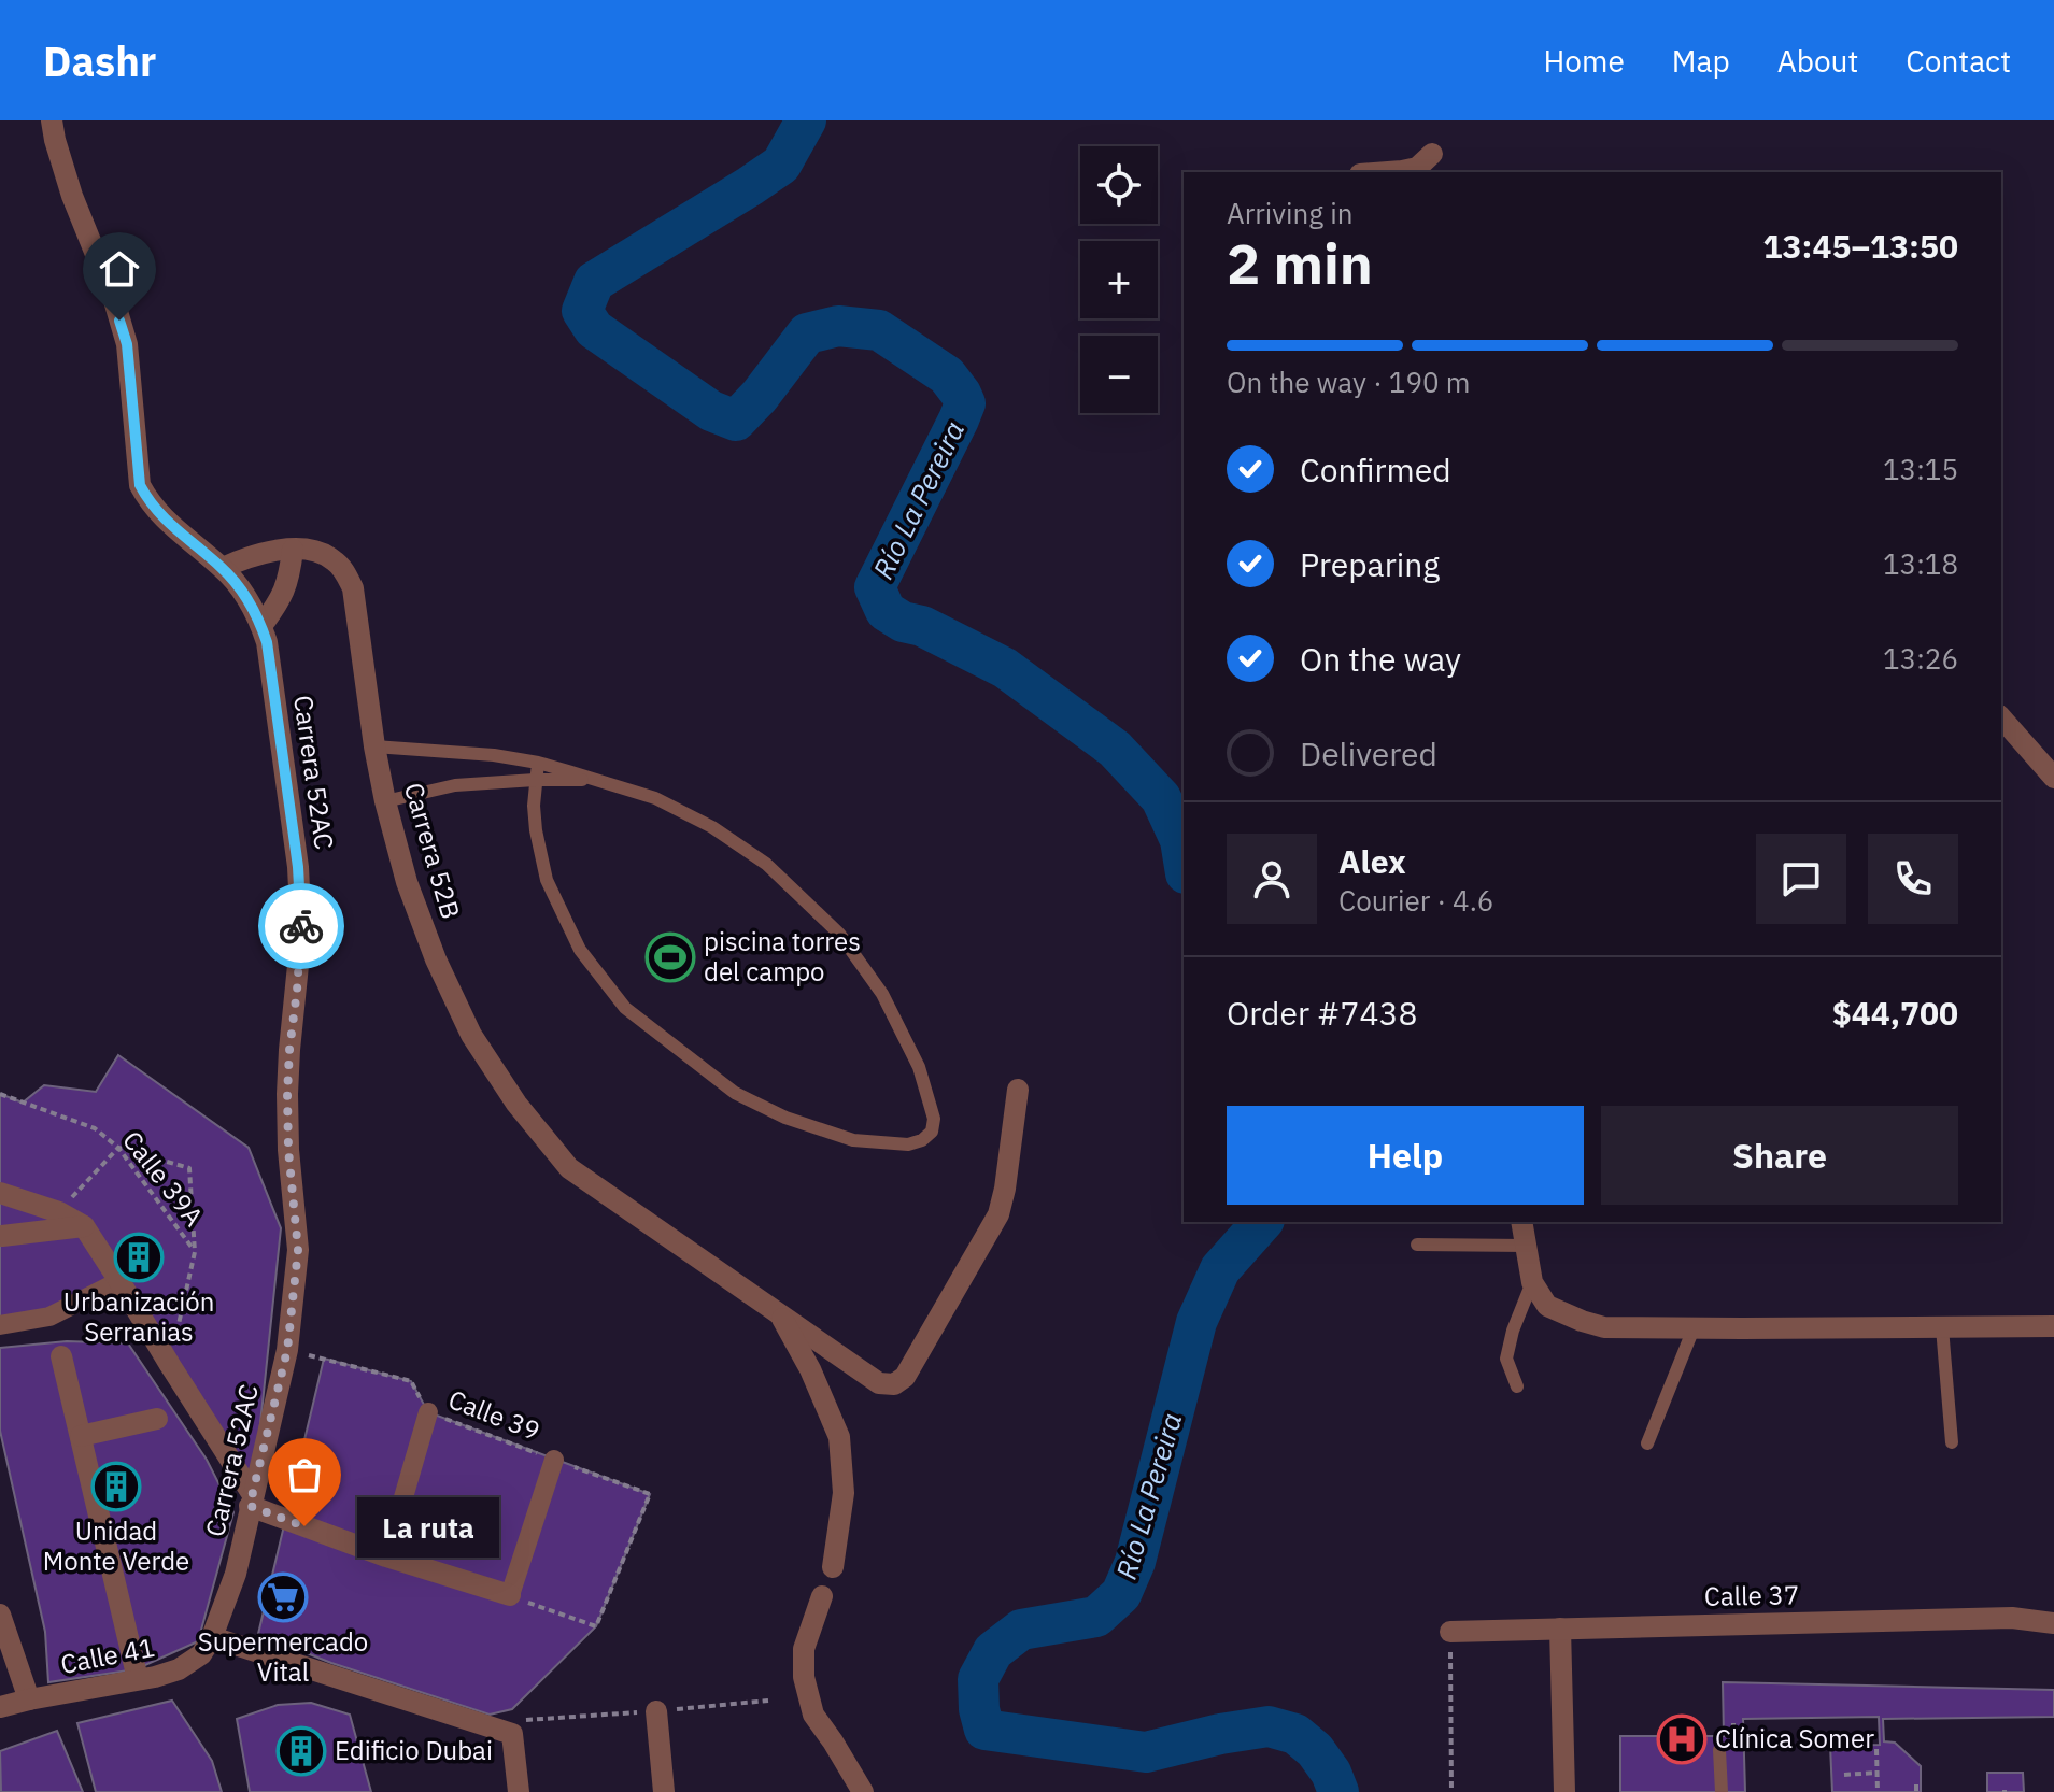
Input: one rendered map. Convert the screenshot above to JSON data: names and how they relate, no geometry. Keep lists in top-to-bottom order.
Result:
{
  "streets": {
    "street": [
      "Carrera 52AC",
      "Carrera 52B",
      "Calle 37",
      "Calle 41"
    ],
    "path": ["Calle 39A", "Calle 39"]
  },
  "crossings": [
    ["Carrera 52AC", "Carrera 52B"],
    ["Carrera 52AC", "Calle 39"],
    ["Carrera 52AC", "Calle 41"]
  ],
  "water": ["Río La Pereira"],
  "places": {
    "sports": ["piscina torres del campo"],
    "building": ["Urbanización Serranias", "Unidad Monte Verde", "Edificio Dubai"],
    "other": ["La ruta"],
    "supermarket": ["Supermercado Vital"],
    "hospital": ["Clínica Somer"]
  },
  "page": {
    "header": "Dashr",
    "nav": [
      "Home",
      "Map",
      "About",
      "Contact"
    ],
    "map_buttons": ["+", "−"],
    "heading": ["2 min", "Arriving in", "13:45–13:50"],
    "panel": [
      "Alex",
      "Courier · 4.6",
      "Order #7438",
      "$44,700"
    ],
    "bar": "On the way · 190 m",
    "list": [
      ["Confirmed", "13:15"],
      ["Preparing", "13:18"],
      ["On the way", "13:26"],
      "Delivered"
    ],
    "buttons": ["Help", "Share"],
    "bubble": "La ruta"
  }
}
